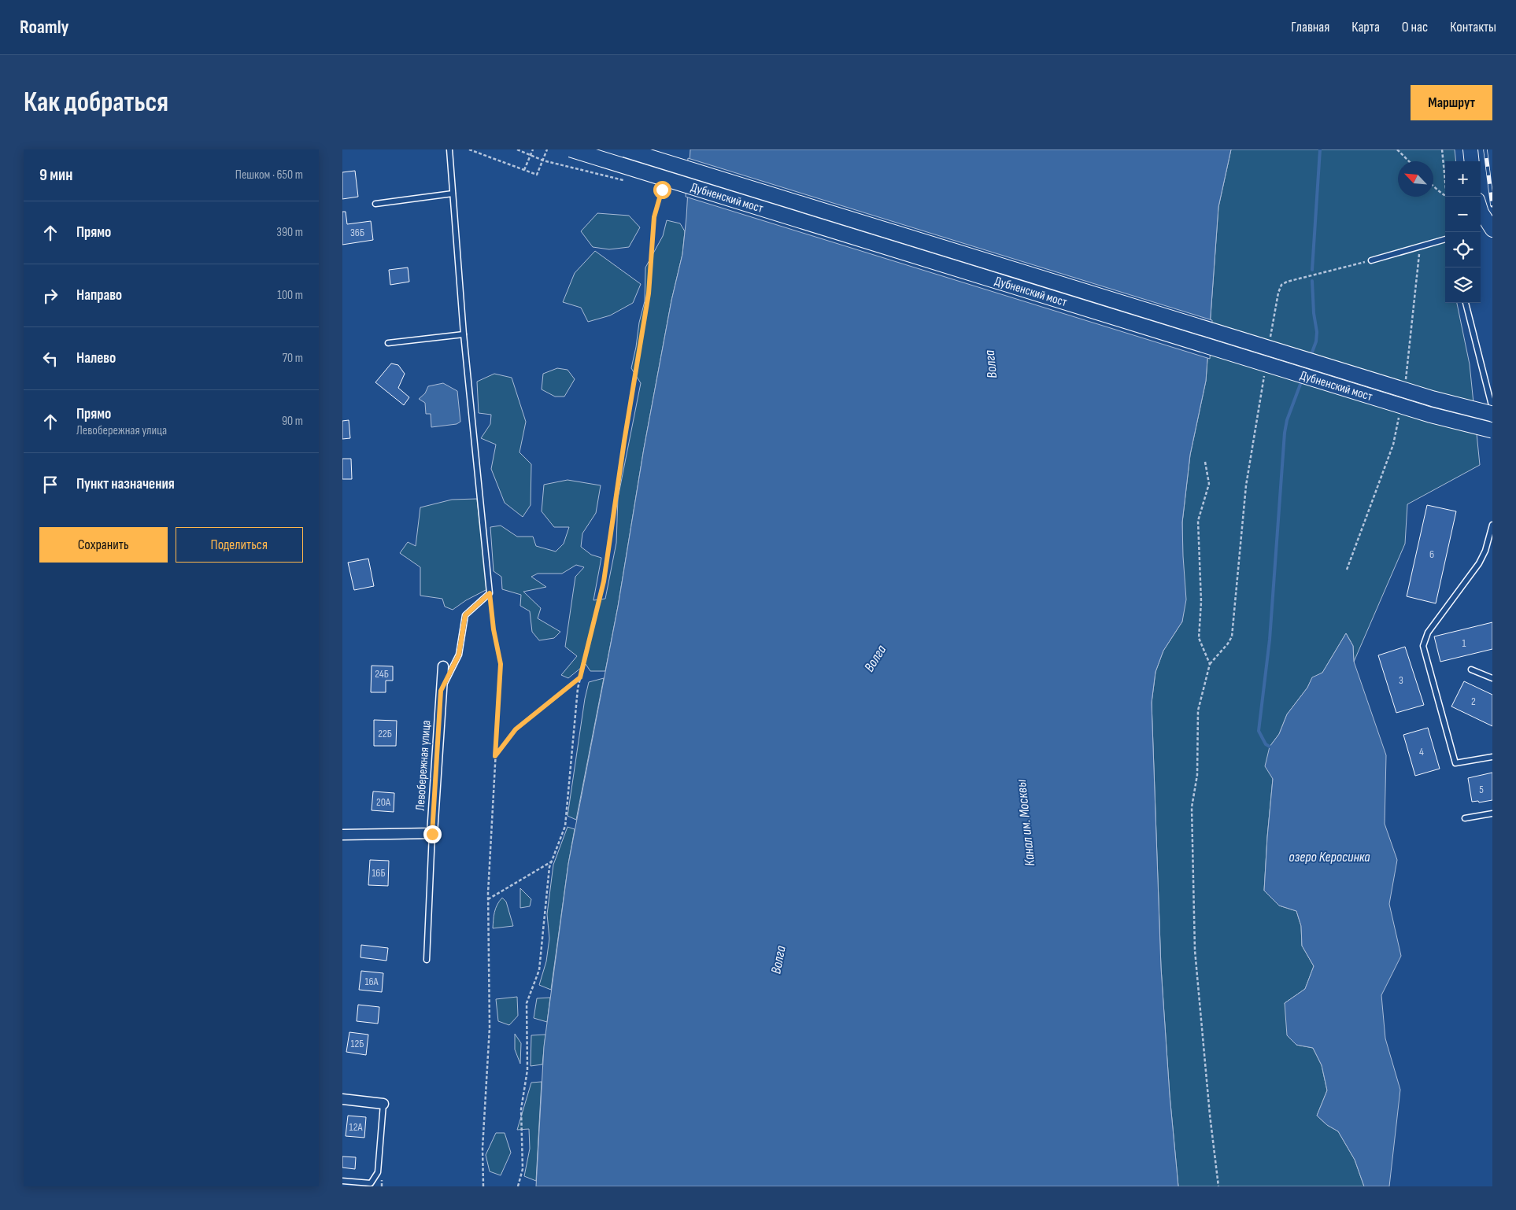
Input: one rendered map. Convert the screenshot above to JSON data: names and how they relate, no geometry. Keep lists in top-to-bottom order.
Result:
{
  "streets": {
    "main road": ["Дубненский мост"],
    "street": ["Левобережная улица"]
  },
  "water": ["Волга", "Канал им. Москвы", "озеро Керосинка"],
  "house_numbers": [
    "36Б",
    "6",
    "1",
    "24Б",
    "3",
    "2",
    "22Б",
    "4",
    "5",
    "20А",
    "16Б",
    "16А",
    "12Б",
    "12А"
  ],
  "north": "top left",
  "page": {
    "header": "Roamly",
    "nav": [
      "Главная",
      "Карта",
      "О нас",
      "Контакты"
    ],
    "buttons": [
      "Маршрут",
      ["Сохранить", "Поделиться"]
    ],
    "title": "Как добраться",
    "heading": ["9 мин", "Пешком · 650 m"],
    "map_buttons": ["+", "−"],
    "list": [
      ["Прямо", "390 m"],
      ["Направо", "100 m"],
      ["Налево", "70 m"],
      ["Прямо", "Левобережная улица", "90 m"],
      "Пункт назначения"
    ]
  }
}
